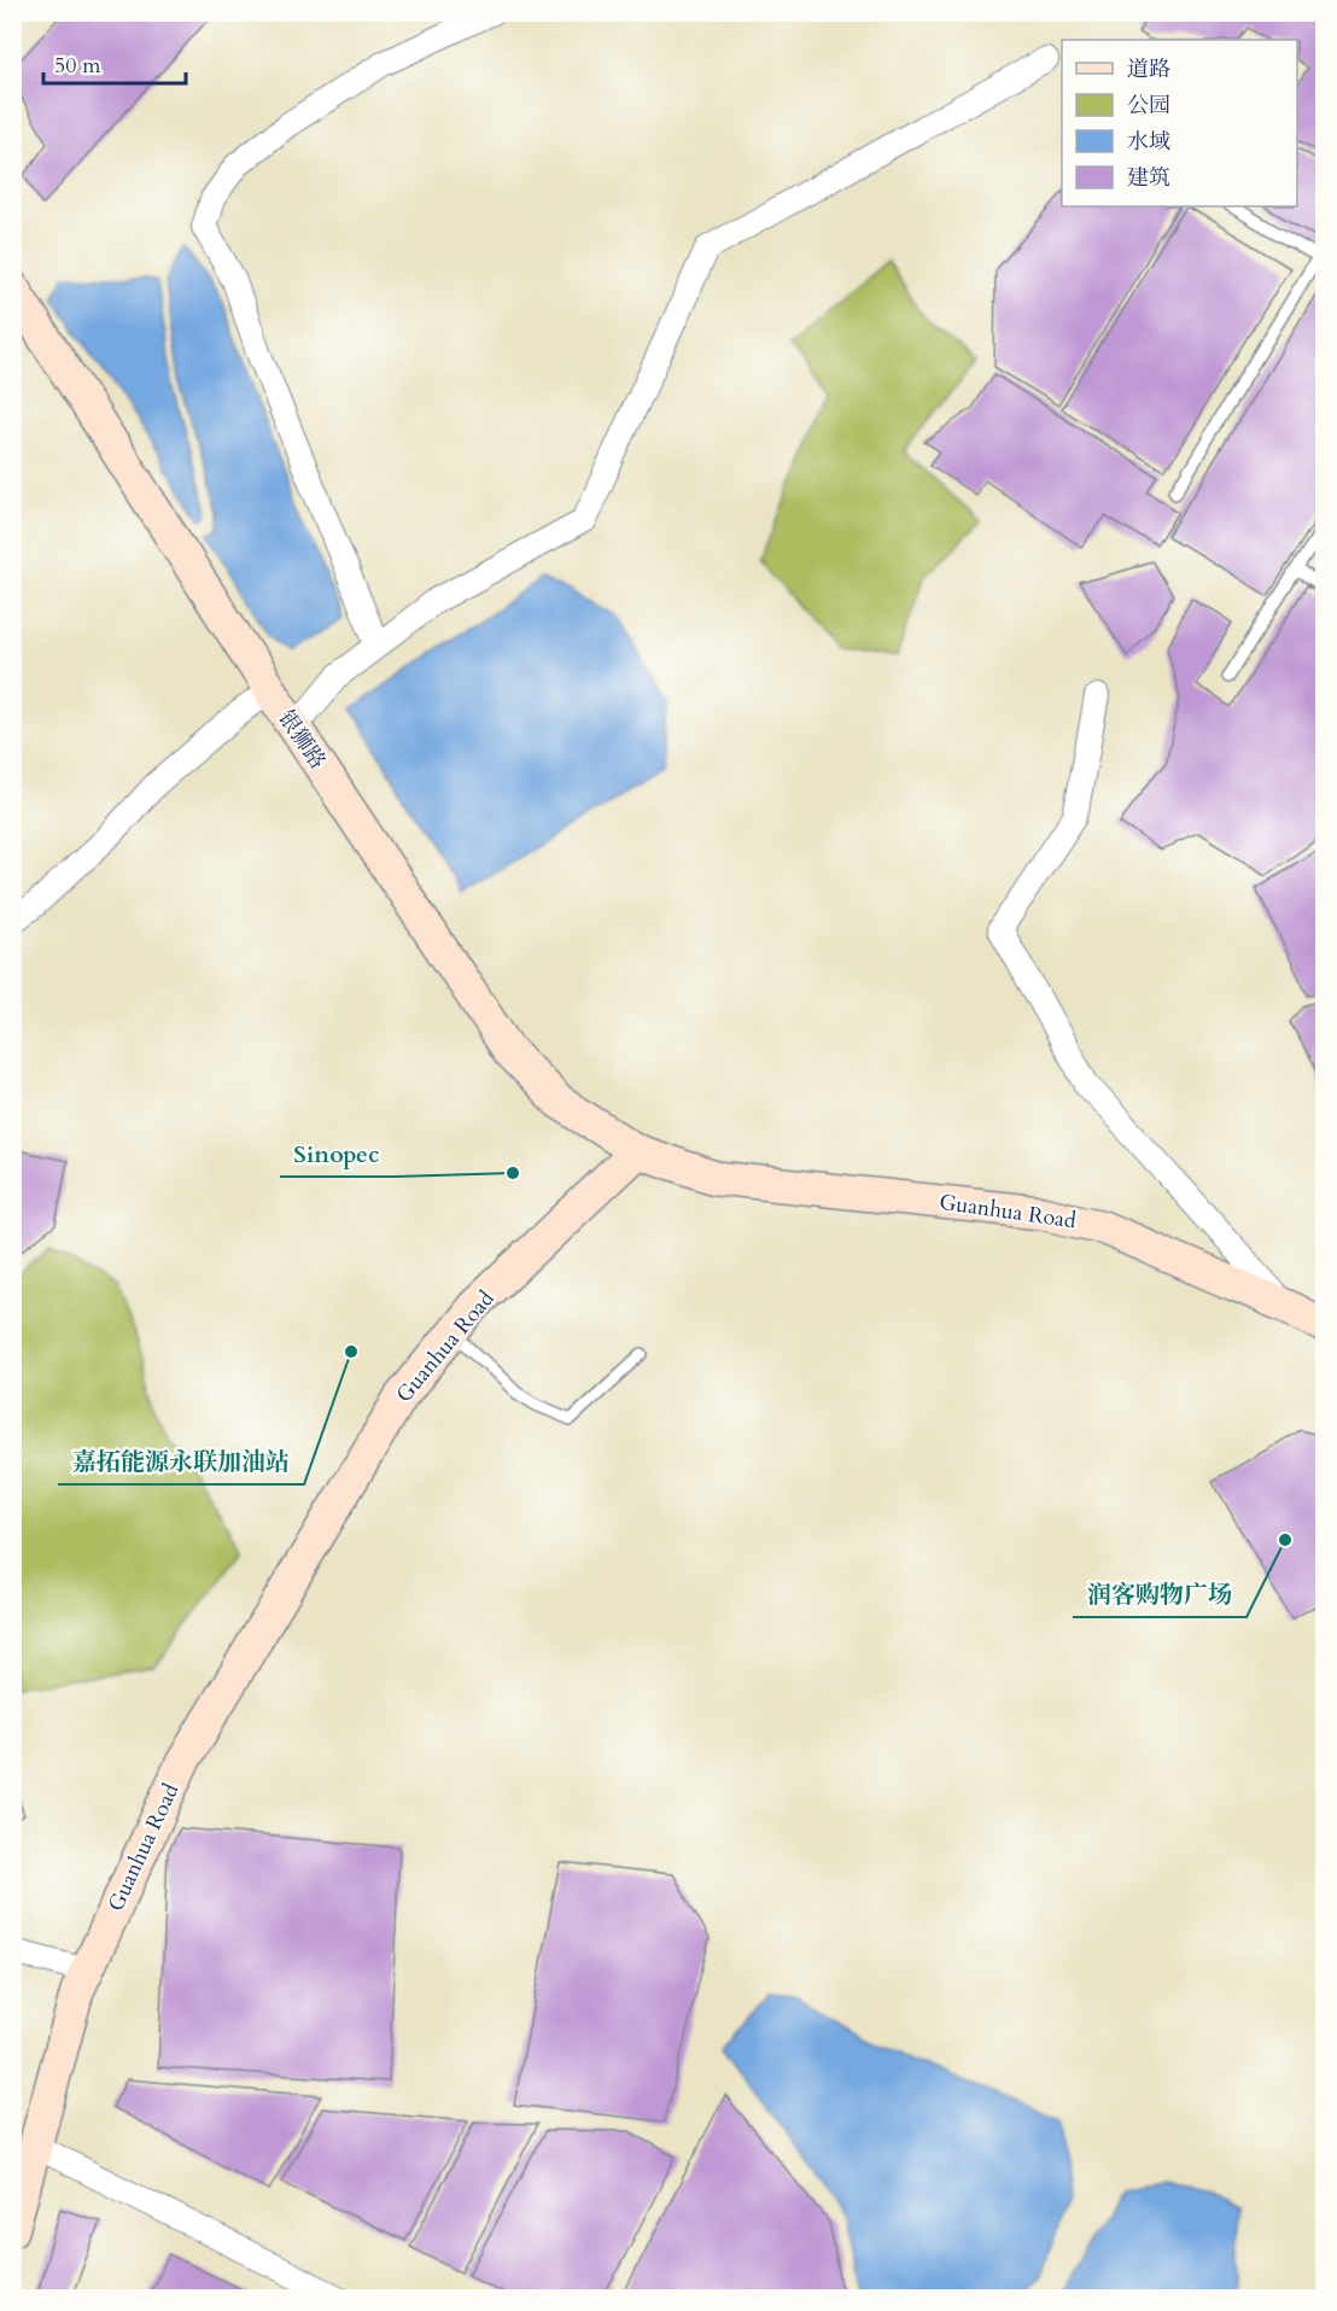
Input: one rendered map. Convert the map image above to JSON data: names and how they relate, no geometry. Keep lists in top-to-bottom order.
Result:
{
  "streets": {
    "main road": ["银狮路", "Guanhua Road"]
  },
  "crossings": [
    ["银狮路", "Guanhua Road"]
  ],
  "places": ["Sinopec", "嘉拓能源永联加油站", "润客购物广场"],
  "legend": [
    "道路",
    "公园",
    "水域",
    "建筑"
  ],
  "scale_bar": "50 m"
}
